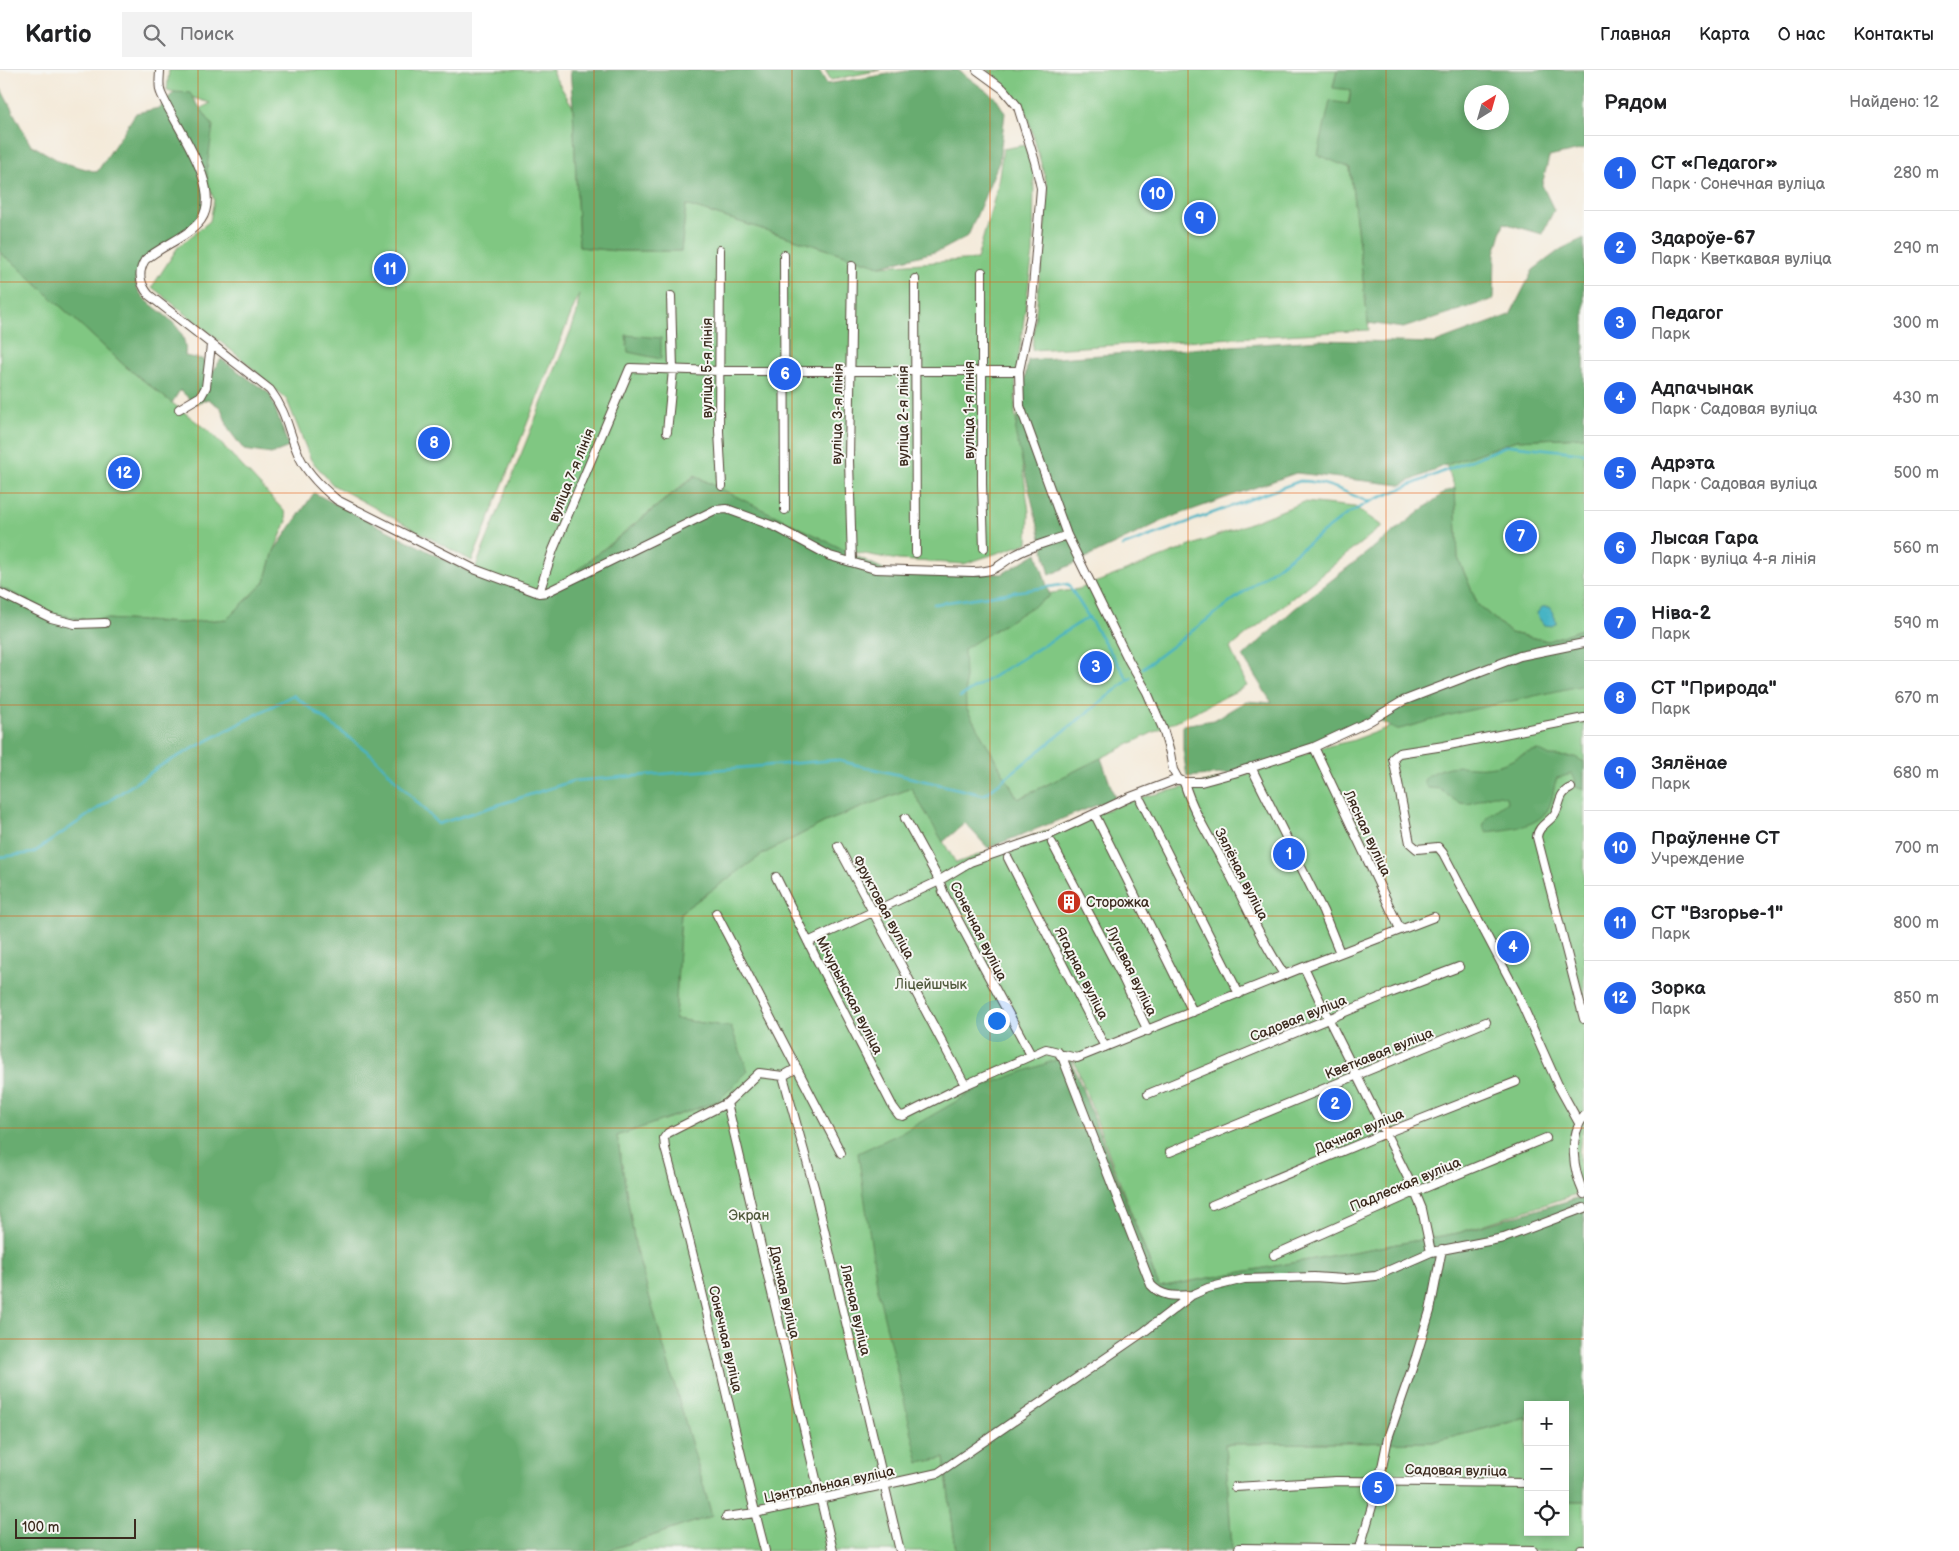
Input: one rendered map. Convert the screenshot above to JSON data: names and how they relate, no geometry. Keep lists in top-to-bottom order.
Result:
{
  "streets": {
    "street": [
      "вуліца 5-я лінія",
      "вуліца 1-я лінія",
      "вуліца 3-я лінія",
      "вуліца 2-я лінія",
      "вуліца 7-я лінія",
      "Лясная вуліца",
      "Зялёная вуліца",
      "Фруктовая вуліца",
      "Сонечная вуліца",
      "Лугавая вуліца",
      "Ягадная вуліца",
      "Мічурынская вуліца",
      "Садовая вуліца",
      "Кветкавая вуліца",
      "Дачная вуліца",
      "Падлеская вуліца",
      "Цэнтральная вуліца"
    ]
  },
  "crossings": [
    ["Лясная вуліца", "Цэнтральная вуліца"],
    ["Фруктовая вуліца", "Мічурынская вуліца"],
    ["Сонечная вуліца", "Дачная вуліца"],
    ["Сонечная вуліца", "Цэнтральная вуліца"],
    ["Дачная вуліца", "Цэнтральная вуліца"]
  ],
  "parks": ["Ліцейшчык", "Экран"],
  "places": {
    "building": ["Сторожка"]
  },
  "scale_bar": "100 m",
  "north": "top right",
  "page": {
    "header": "Kartio",
    "search": "Поиск",
    "nav": [
      "Главная",
      "Карта",
      "О нас",
      "Контакты"
    ],
    "heading": ["Рядом", "Найдено: 12"],
    "list": [
      {
        "mark": "1",
        "name": "СТ «Педагог»",
        "note": "Парк · Сонечная вуліца",
        "value": "280 m"
      },
      {
        "mark": "2",
        "name": "Здароўе-67",
        "note": "Парк · Кветкавая вуліца",
        "value": "290 m"
      },
      {
        "mark": "3",
        "name": "Педагог",
        "note": "Парк",
        "value": "300 m"
      },
      {
        "mark": "4",
        "name": "Адпачынак",
        "note": "Парк · Садовая вуліца",
        "value": "430 m"
      },
      {
        "mark": "5",
        "name": "Адрэта",
        "note": "Парк · Садовая вуліца",
        "value": "500 m"
      },
      {
        "mark": "6",
        "name": "Лысая Гара",
        "note": "Парк · вуліца 4-я лінія",
        "value": "560 m"
      },
      {
        "mark": "7",
        "name": "Ніва-2",
        "note": "Парк",
        "value": "590 m"
      },
      {
        "mark": "8",
        "name": "СТ \"Природа\"",
        "note": "Парк",
        "value": "670 m"
      },
      {
        "mark": "9",
        "name": "Зялёнае",
        "note": "Парк",
        "value": "680 m"
      },
      {
        "mark": "10",
        "name": "Праўленне СТ",
        "note": "Учреждение",
        "value": "700 m"
      },
      {
        "mark": "11",
        "name": "СТ \"Взгорье-1\"",
        "note": "Парк",
        "value": "800 m"
      },
      {
        "mark": "12",
        "name": "Зорка",
        "note": "Парк",
        "value": "850 m"
      }
    ],
    "pins": [
      "10",
      "9",
      "11",
      "6",
      "8",
      "12",
      "7",
      "3",
      "1",
      "4",
      "2",
      "5"
    ],
    "map_buttons": ["+", "−"],
    "scale": "100 m"
  }
}
